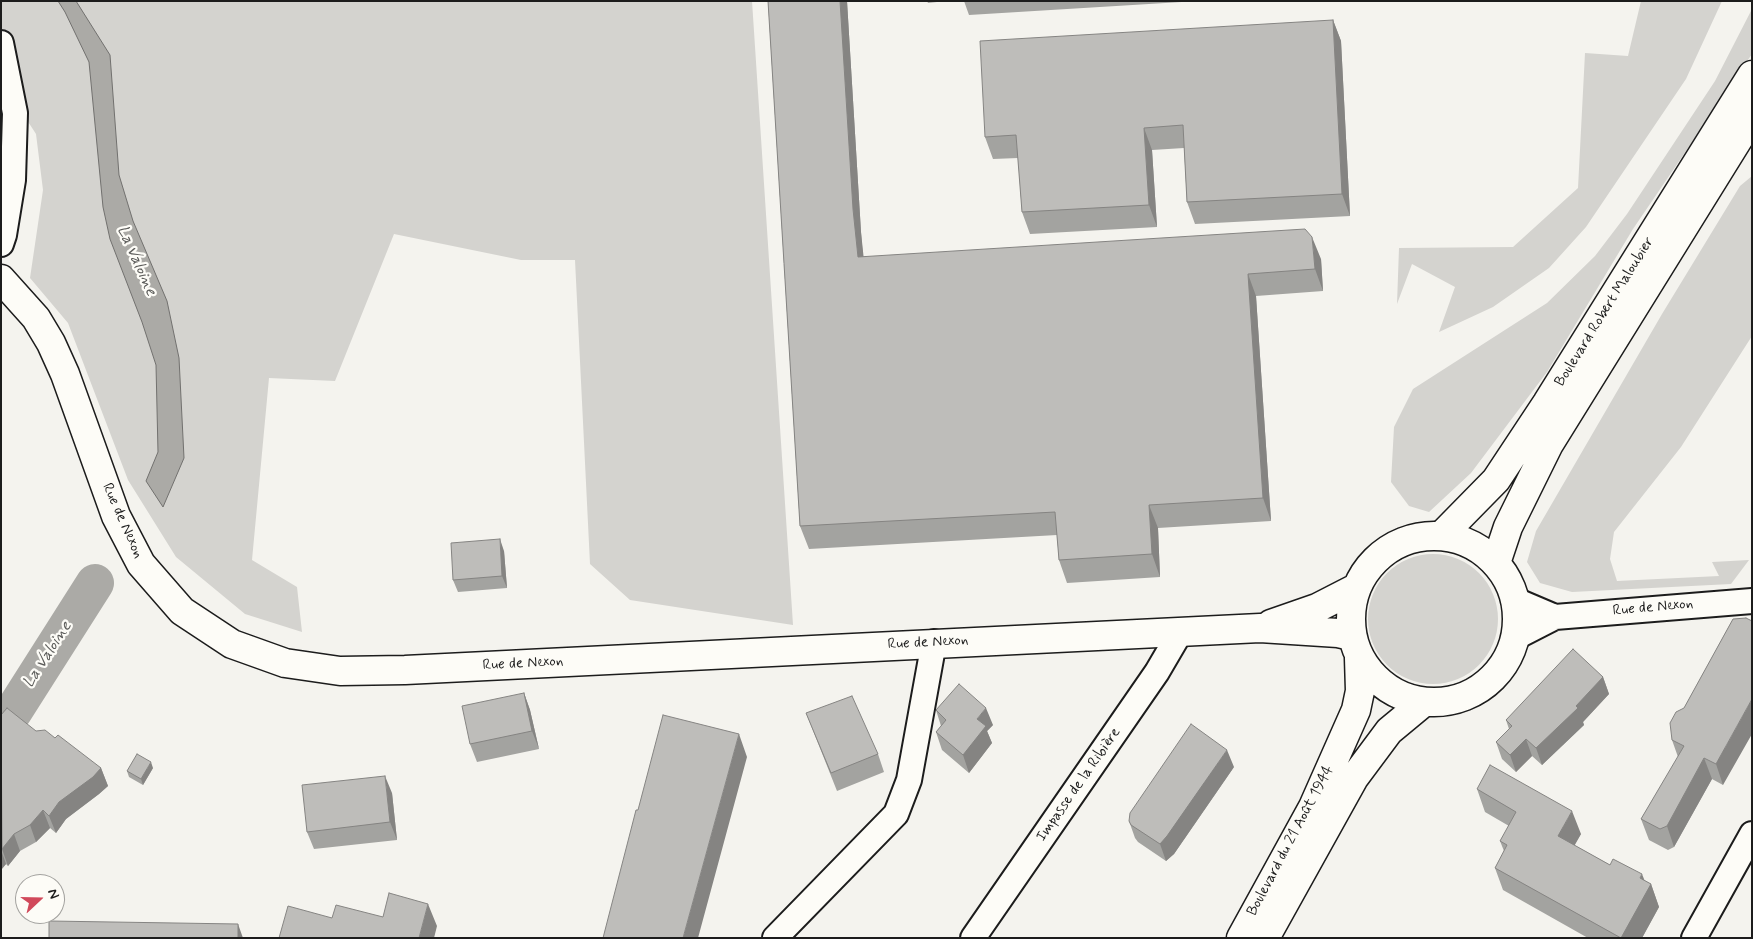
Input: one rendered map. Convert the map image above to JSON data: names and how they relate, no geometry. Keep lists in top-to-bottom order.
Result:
{
  "streets": {
    "main road": ["Boulevard Robert Maloubier", "Rue de Nexon", "Boulevard du 21 Août 1944"],
    "street": ["Impasse de la Ribière"]
  },
  "crossings": [
    ["Boulevard Robert Maloubier", "Rue de Nexon"],
    ["Boulevard Robert Maloubier", "Boulevard du 21 Août 1944"],
    ["Rue de Nexon", "Impasse de la Ribière"],
    ["Rue de Nexon", "Boulevard du 21 Août 1944"]
  ],
  "water": ["La Valoine"],
  "north": "right"
}
